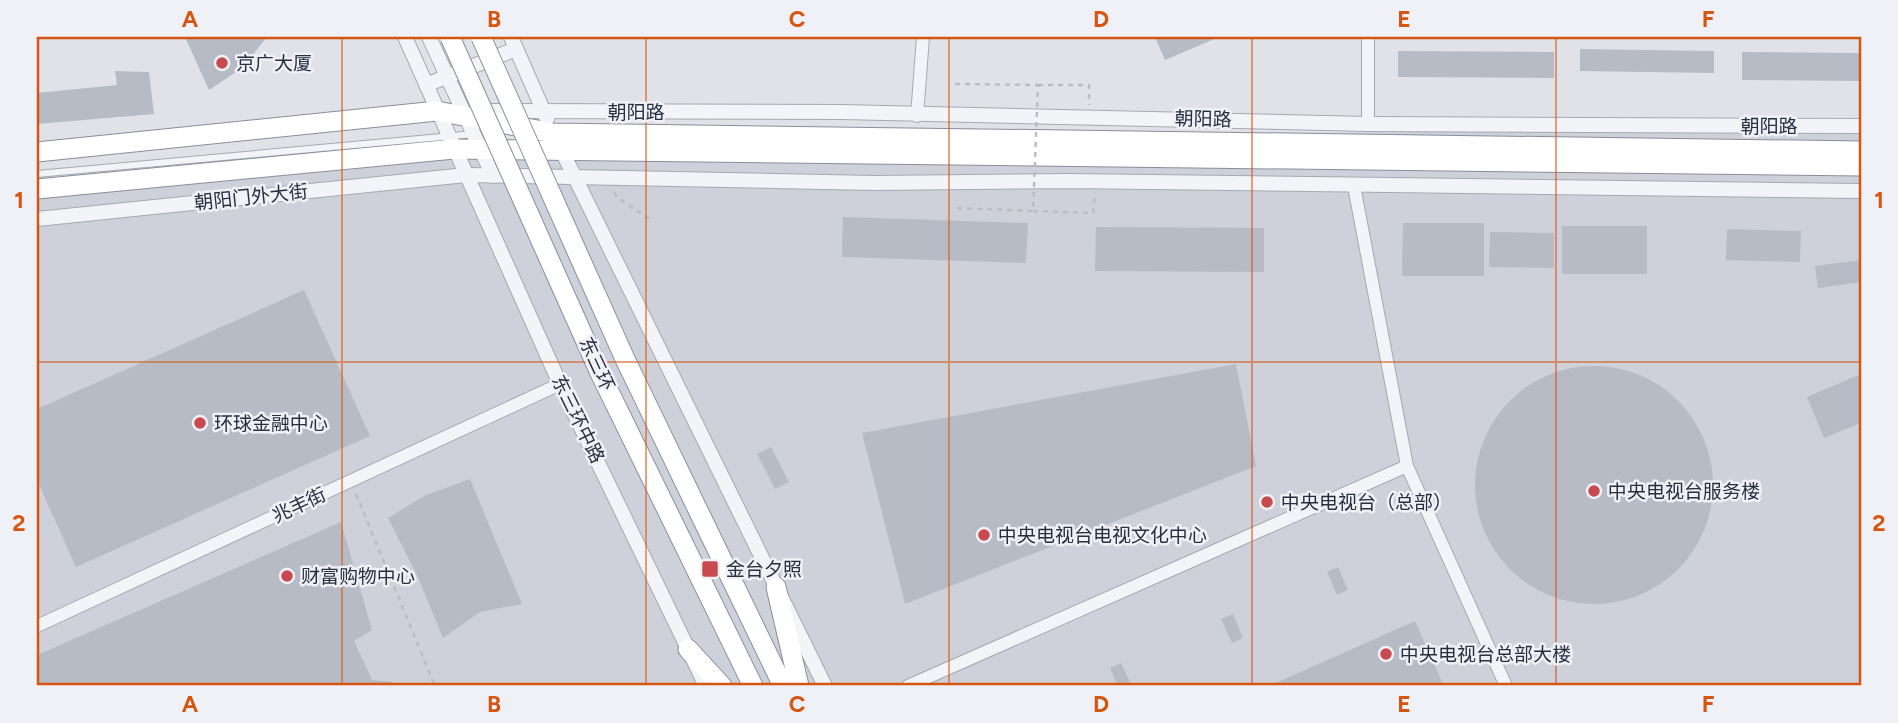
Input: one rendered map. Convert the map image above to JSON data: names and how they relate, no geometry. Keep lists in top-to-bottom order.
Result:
{
  "streets": {
    "highway": ["朝阳路", "朝阳门外大街", "东三环"],
    "street": ["东三环中路", "兆丰街"]
  },
  "crossings": [
    ["朝阳路", "朝阳门外大街"],
    ["朝阳门外大街", "东三环中路"],
    ["东三环中路", "兆丰街"]
  ],
  "places": {
    "other": [
      "京广大厦",
      "环球金融中心",
      "中央电视台服务楼",
      "中央电视台（总部）",
      "中央电视台电视文化中心",
      "财富购物中心",
      "中央电视台总部大楼"
    ],
    "transit": ["金台夕照"]
  },
  "grid": {
    "columns": [
      "A",
      "B",
      "C",
      "D",
      "E",
      "F"
    ],
    "rows": ["1", "2"]
  }
}
